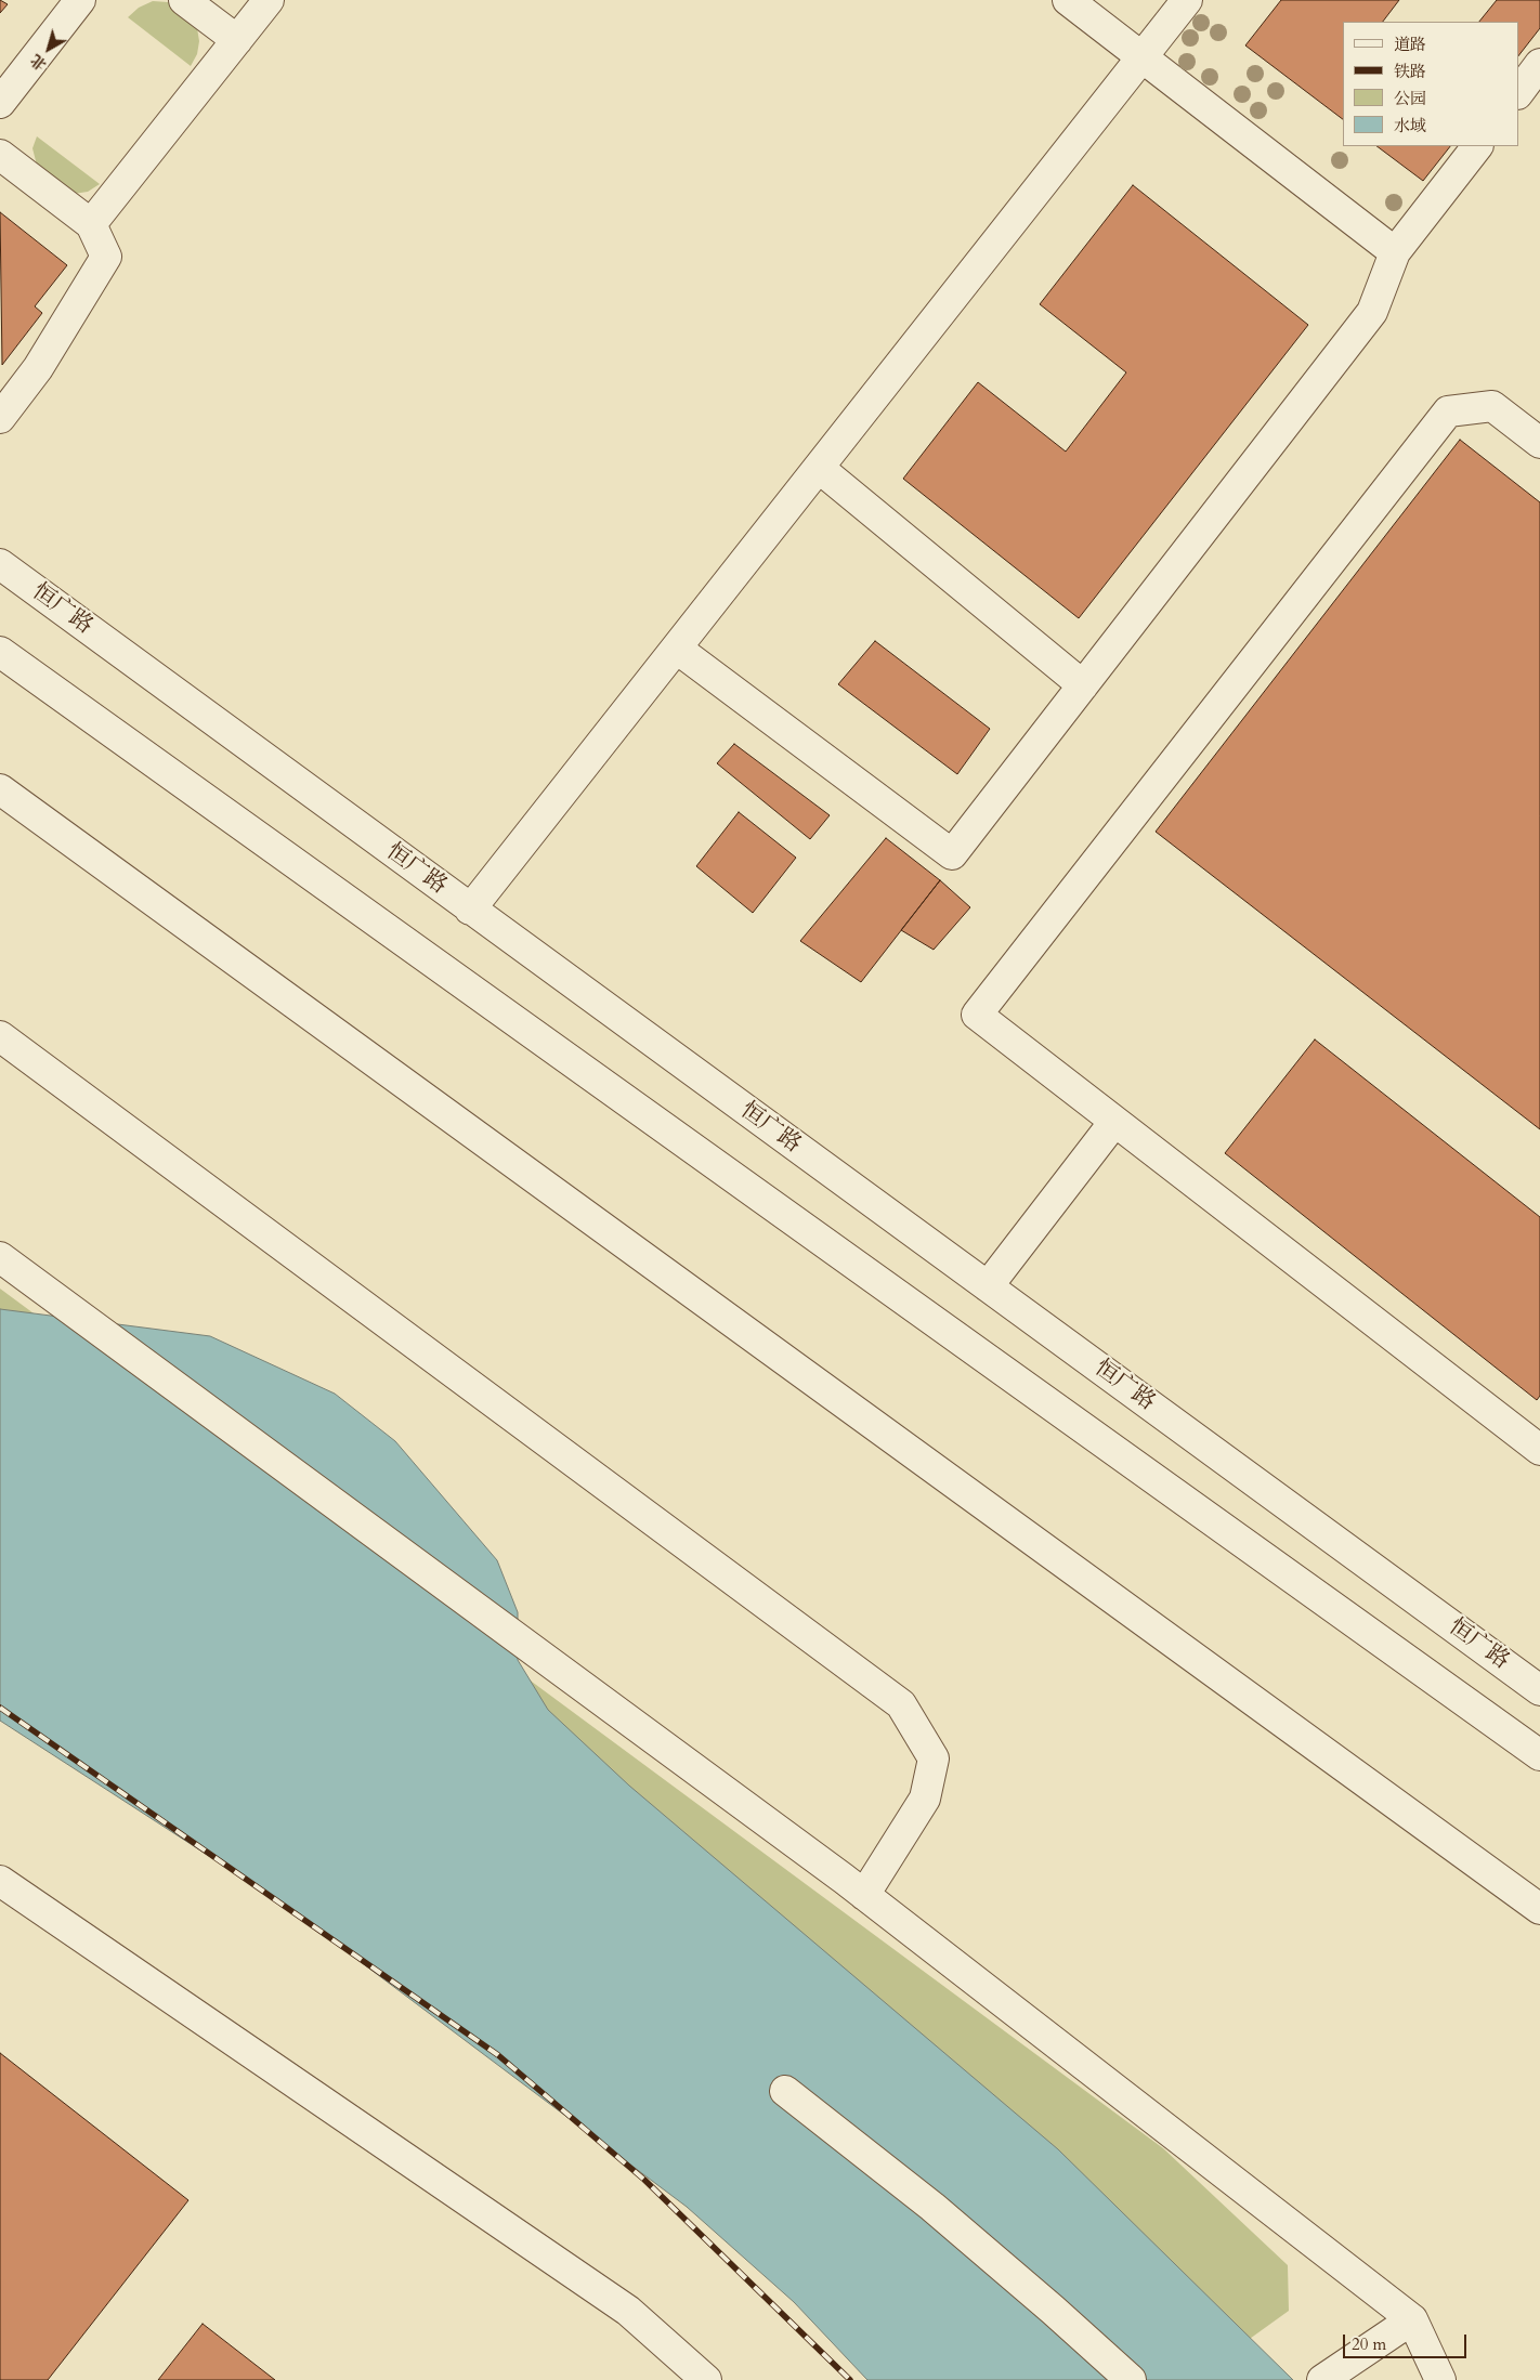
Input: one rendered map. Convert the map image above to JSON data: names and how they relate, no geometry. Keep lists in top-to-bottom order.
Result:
{
  "streets": {
    "street": ["恒广路"]
  },
  "legend": [
    "道路",
    "铁路",
    "公园",
    "水域"
  ],
  "scale_bar": "20 m",
  "north": "bottom left"
}
